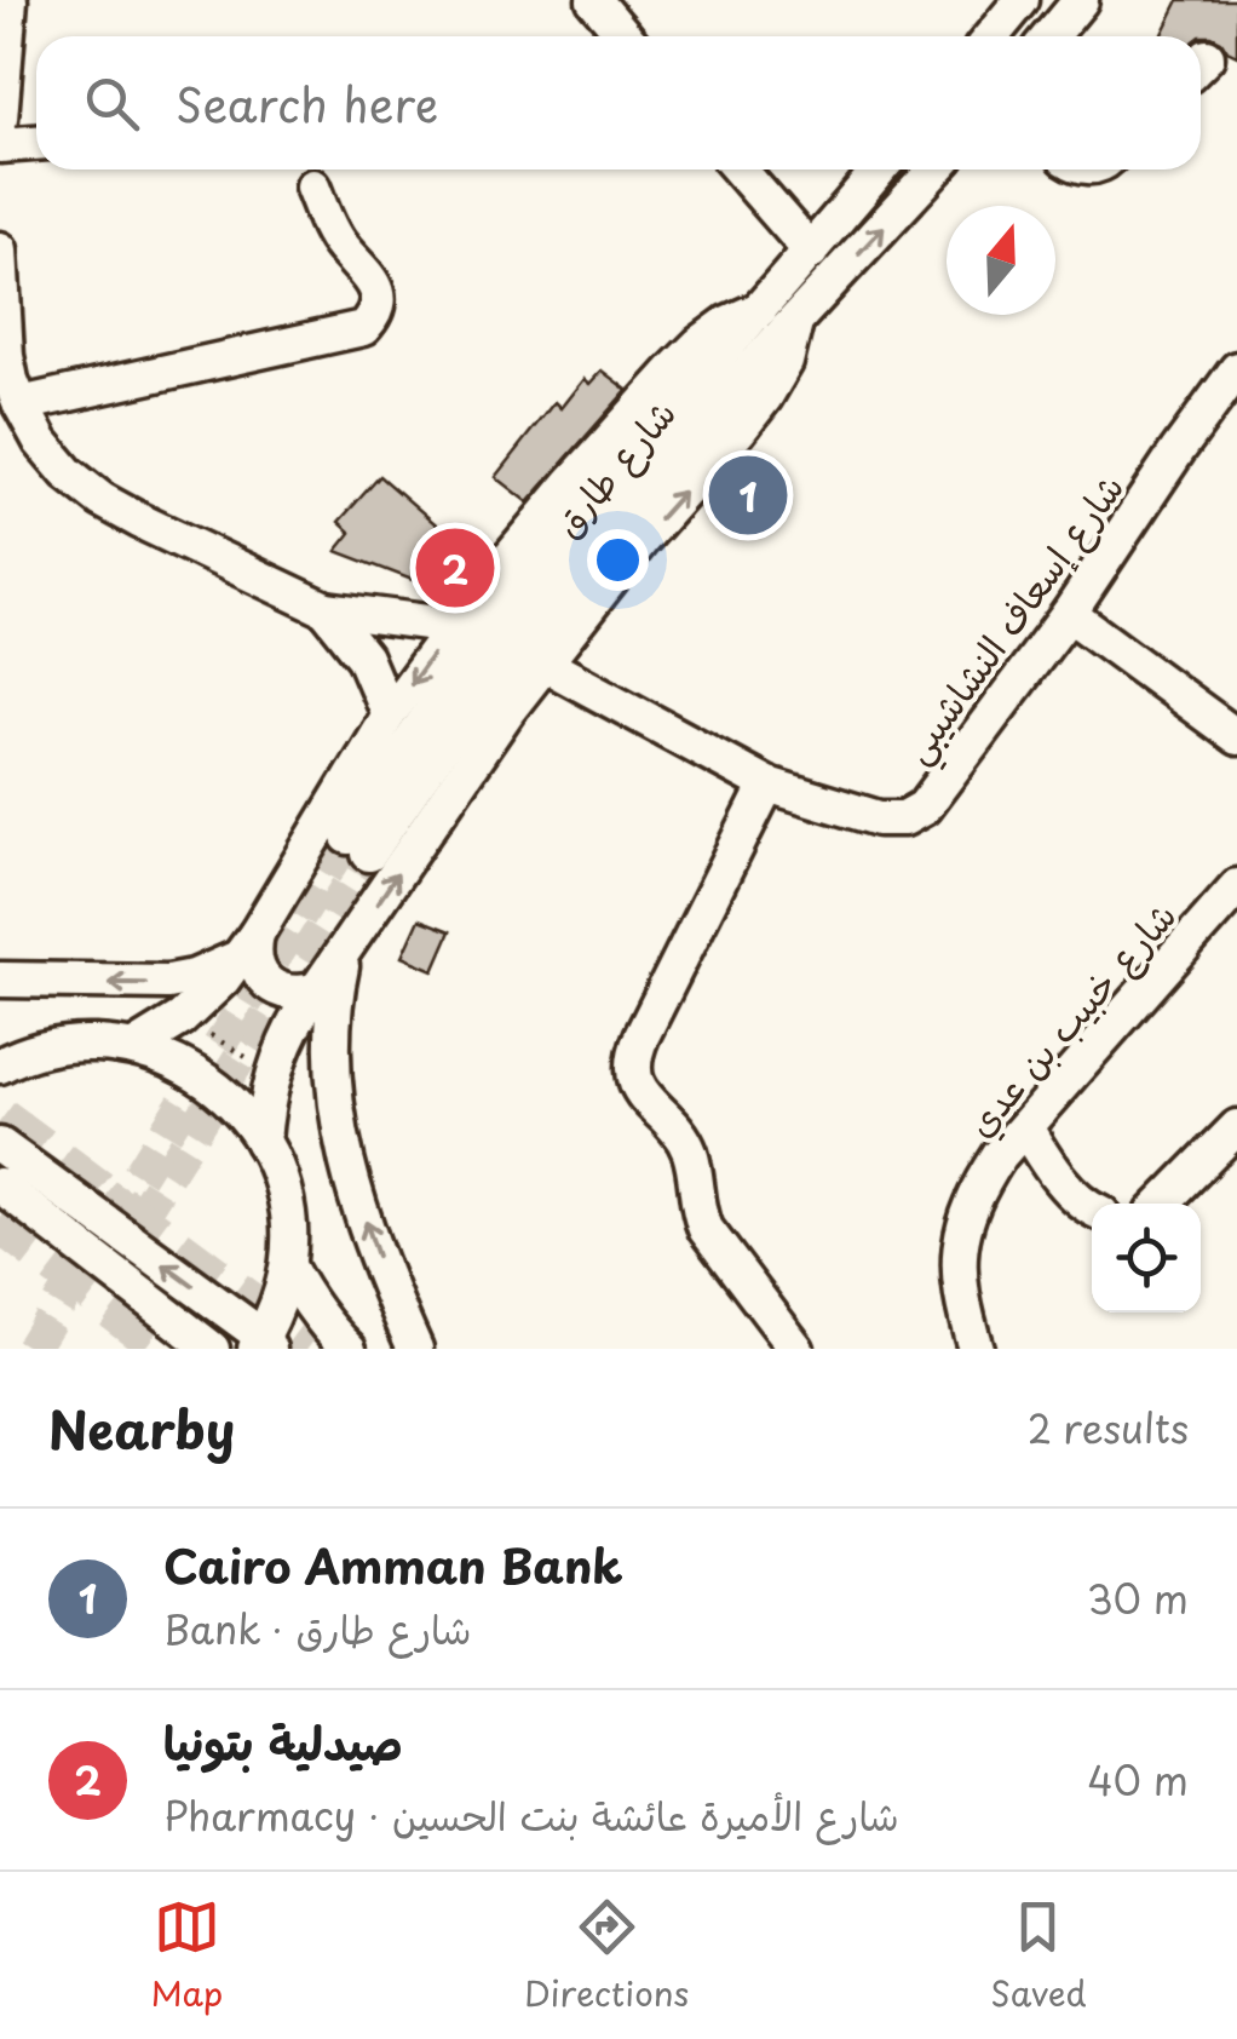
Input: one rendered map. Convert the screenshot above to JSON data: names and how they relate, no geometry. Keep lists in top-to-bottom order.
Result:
{
  "streets": {
    "street": ["شارع طارق", "شارع إسعاف النشاشيبي", "شارع خبيب بن عدي"]
  },
  "north": "top",
  "page": {
    "search": "Search here",
    "pins": ["1", "2"],
    "heading": ["Nearby", "2 results"],
    "list": [
      {
        "mark": "1",
        "name": "Cairo Amman Bank",
        "note": "Bank · شارع طارق",
        "value": "30 m"
      },
      {
        "mark": "2",
        "name": "صيدلية بتونيا",
        "note": "Pharmacy · شارع الأميرة عائشة بنت الحسين",
        "value": "40 m"
      }
    ],
    "nav": ["Map", "Directions", "Saved"]
  }
}
